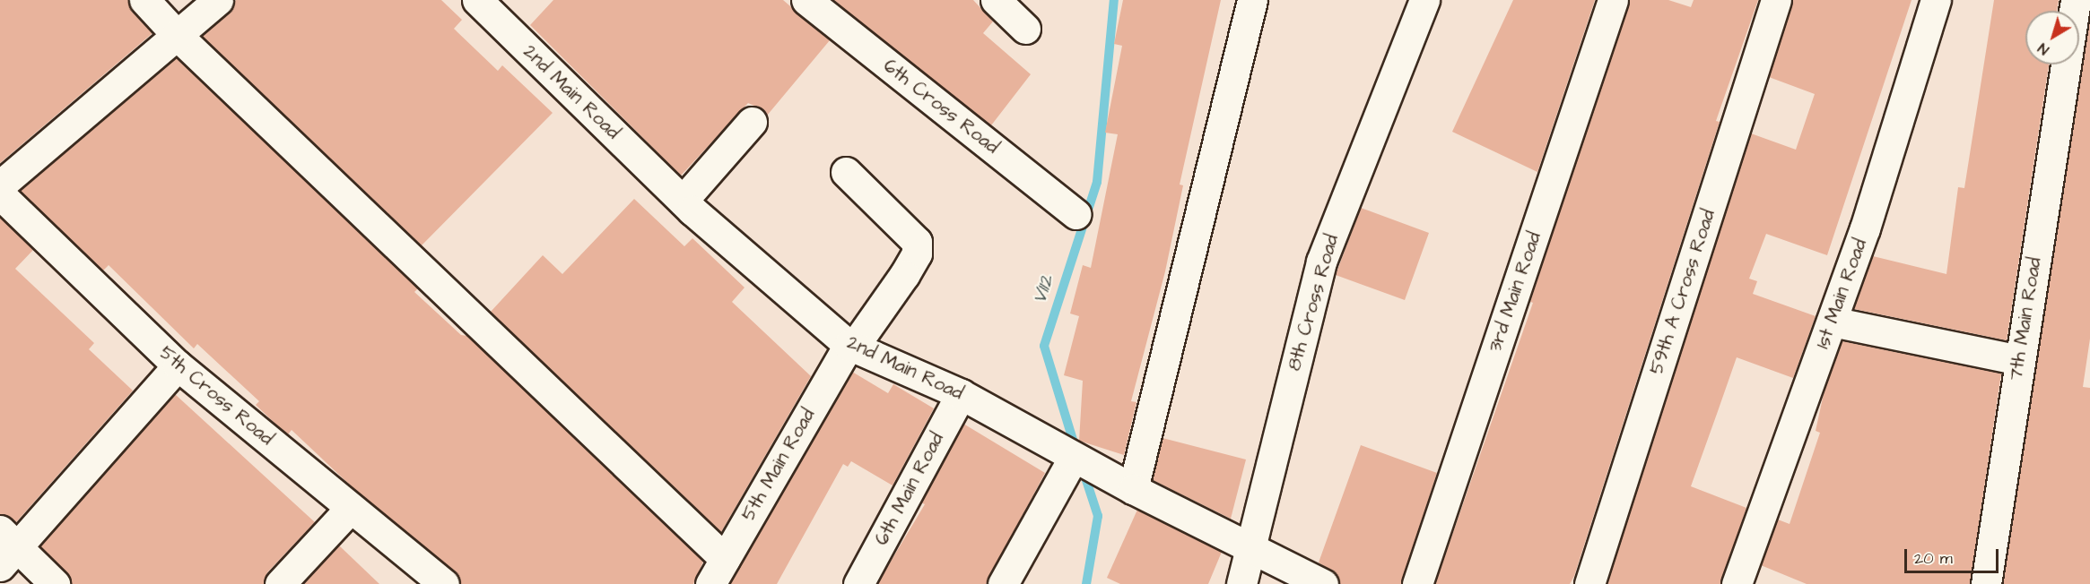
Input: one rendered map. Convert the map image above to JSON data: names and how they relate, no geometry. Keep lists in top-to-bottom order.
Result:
{
  "streets": {
    "street": [
      "2nd Main Road",
      "6th Cross Road",
      "3rd Main Road",
      "59th A Cross Road",
      "1st Main Road",
      "8th Cross Road",
      "7th Main Road",
      "5th Cross Road",
      "5th Main Road",
      "6th Main Road"
    ]
  },
  "crossings": [
    ["2nd Main Road", "8th Cross Road"],
    ["2nd Main Road", "5th Main Road"],
    ["2nd Main Road", "6th Main Road"]
  ],
  "water": ["V112"],
  "scale_bar": "20 m",
  "north": "bottom left"
}
